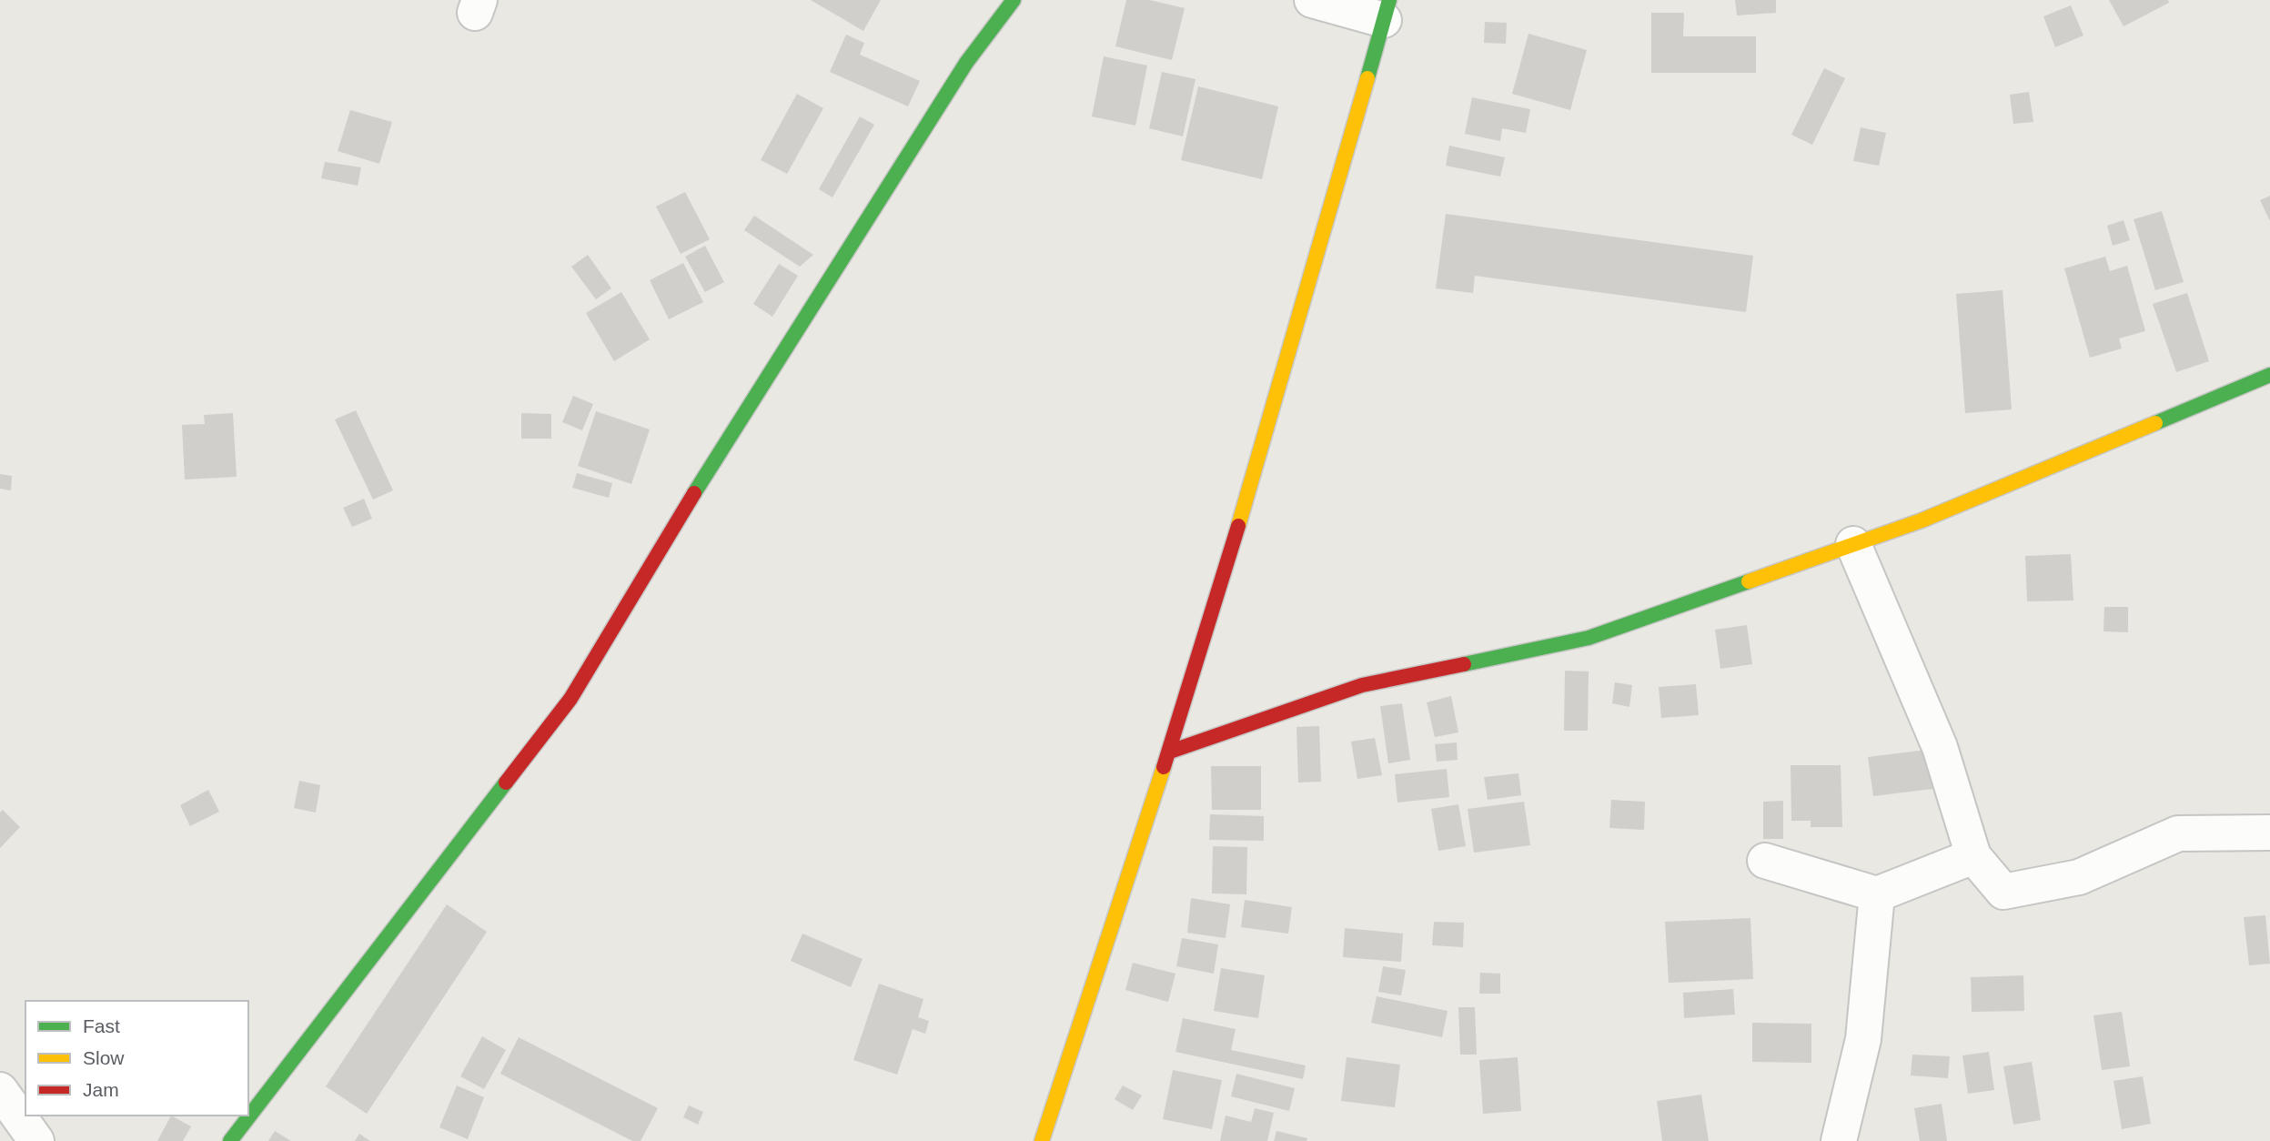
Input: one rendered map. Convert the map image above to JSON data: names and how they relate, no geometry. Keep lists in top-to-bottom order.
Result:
{
  "legend": ["Fast", "Slow", "Jam"]
}
